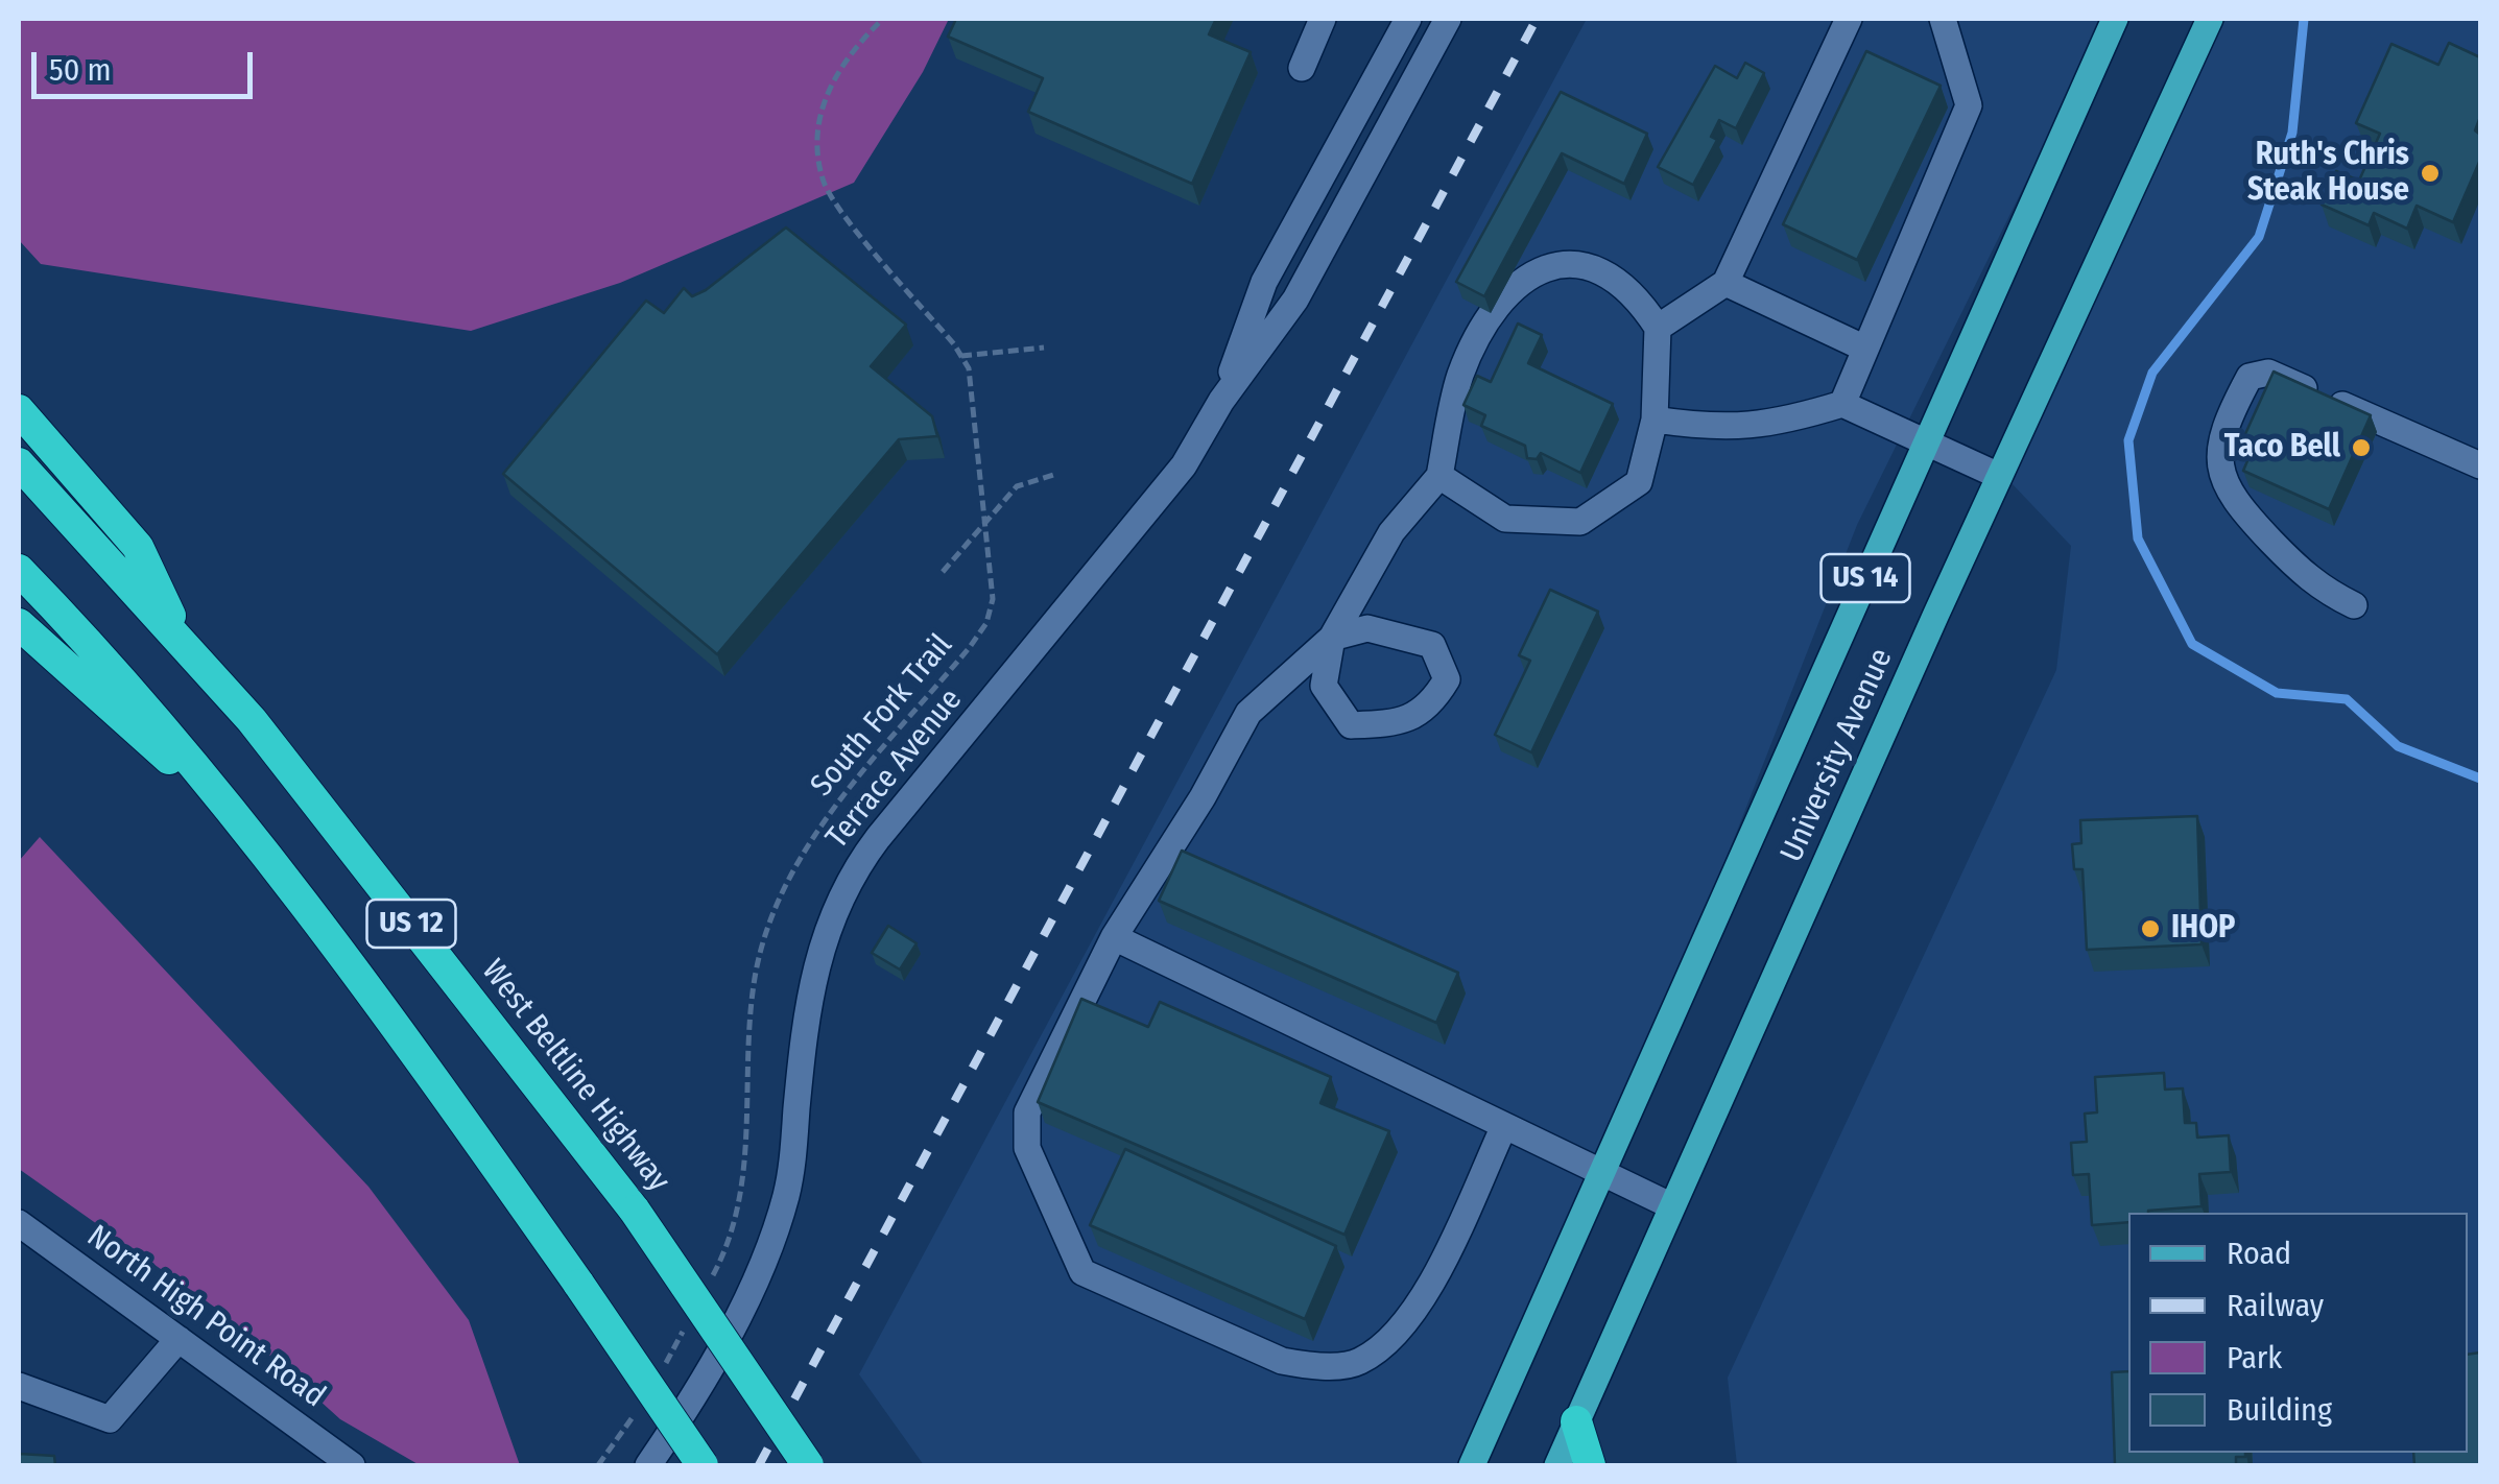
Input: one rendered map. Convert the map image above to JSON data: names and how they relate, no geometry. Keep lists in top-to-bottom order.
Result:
{
  "streets": {
    "highway": ["US 12", "West Beltline Highway"],
    "main road": ["US 14", "University Avenue"],
    "street": ["Terrace Avenue", "North High Point Road"],
    "path": ["South Fork Trail"]
  },
  "places": ["Ruth's Chris Steak House", "Taco Bell", "IHOP"],
  "legend": [
    "Road",
    "Railway",
    "Park",
    "Building"
  ],
  "scale_bar": "50 m"
}
